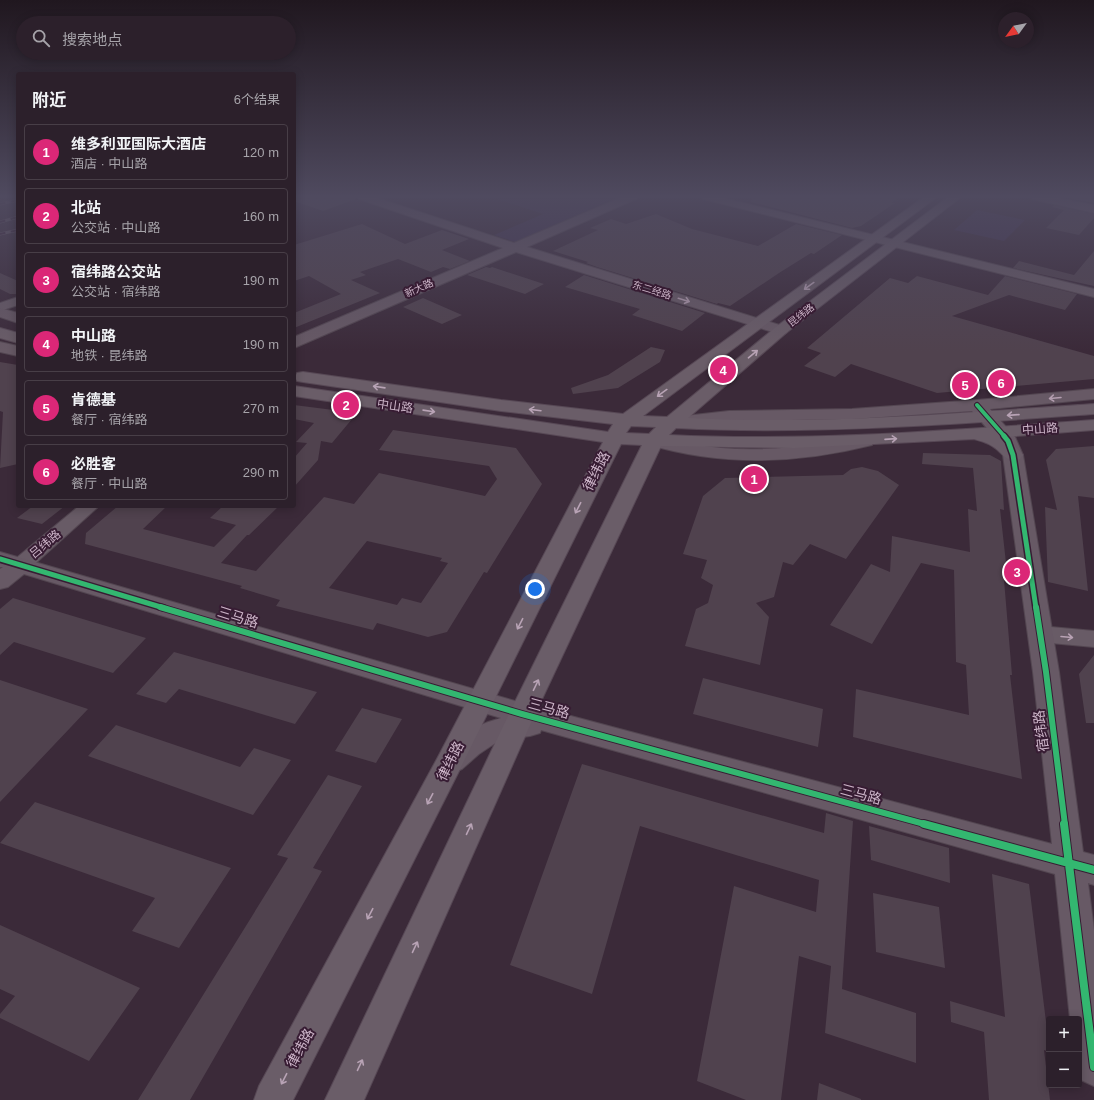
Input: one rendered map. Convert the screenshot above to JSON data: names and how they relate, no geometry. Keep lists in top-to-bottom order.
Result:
{
  "streets": {
    "main road": ["昆纬路", "中山路", "律纬路"],
    "street": [
      "新大路",
      "东二经路",
      "吕纬路",
      "三马路",
      "宿纬路"
    ]
  },
  "crossings": [
    ["东二经路", "昆纬路"],
    ["昆纬路", "中山路"],
    ["昆纬路", "律纬路"],
    ["中山路", "律纬路"],
    ["中山路", "宿纬路"],
    ["律纬路", "三马路"],
    ["吕纬路", "三马路"],
    ["三马路", "宿纬路"]
  ],
  "north": "bottom left",
  "page": {
    "search": "搜索地点",
    "heading": ["附近", "6个结果"],
    "list": [
      {
        "mark": "1",
        "name": "维多利亚国际大酒店",
        "note": "酒店 · 中山路",
        "value": "120 m"
      },
      {
        "mark": "2",
        "name": "北站",
        "note": "公交站 · 中山路",
        "value": "160 m"
      },
      {
        "mark": "3",
        "name": "宿纬路公交站",
        "note": "公交站 · 宿纬路",
        "value": "190 m"
      },
      {
        "mark": "4",
        "name": "中山路",
        "note": "地铁 · 昆纬路",
        "value": "190 m"
      },
      {
        "mark": "5",
        "name": "肯德基",
        "note": "餐厅 · 宿纬路",
        "value": "270 m"
      },
      {
        "mark": "6",
        "name": "必胜客",
        "note": "餐厅 · 中山路",
        "value": "290 m"
      }
    ],
    "pins": [
      "4",
      "6",
      "5",
      "2",
      "1",
      "3"
    ],
    "map_buttons": ["+", "−"]
  }
}
